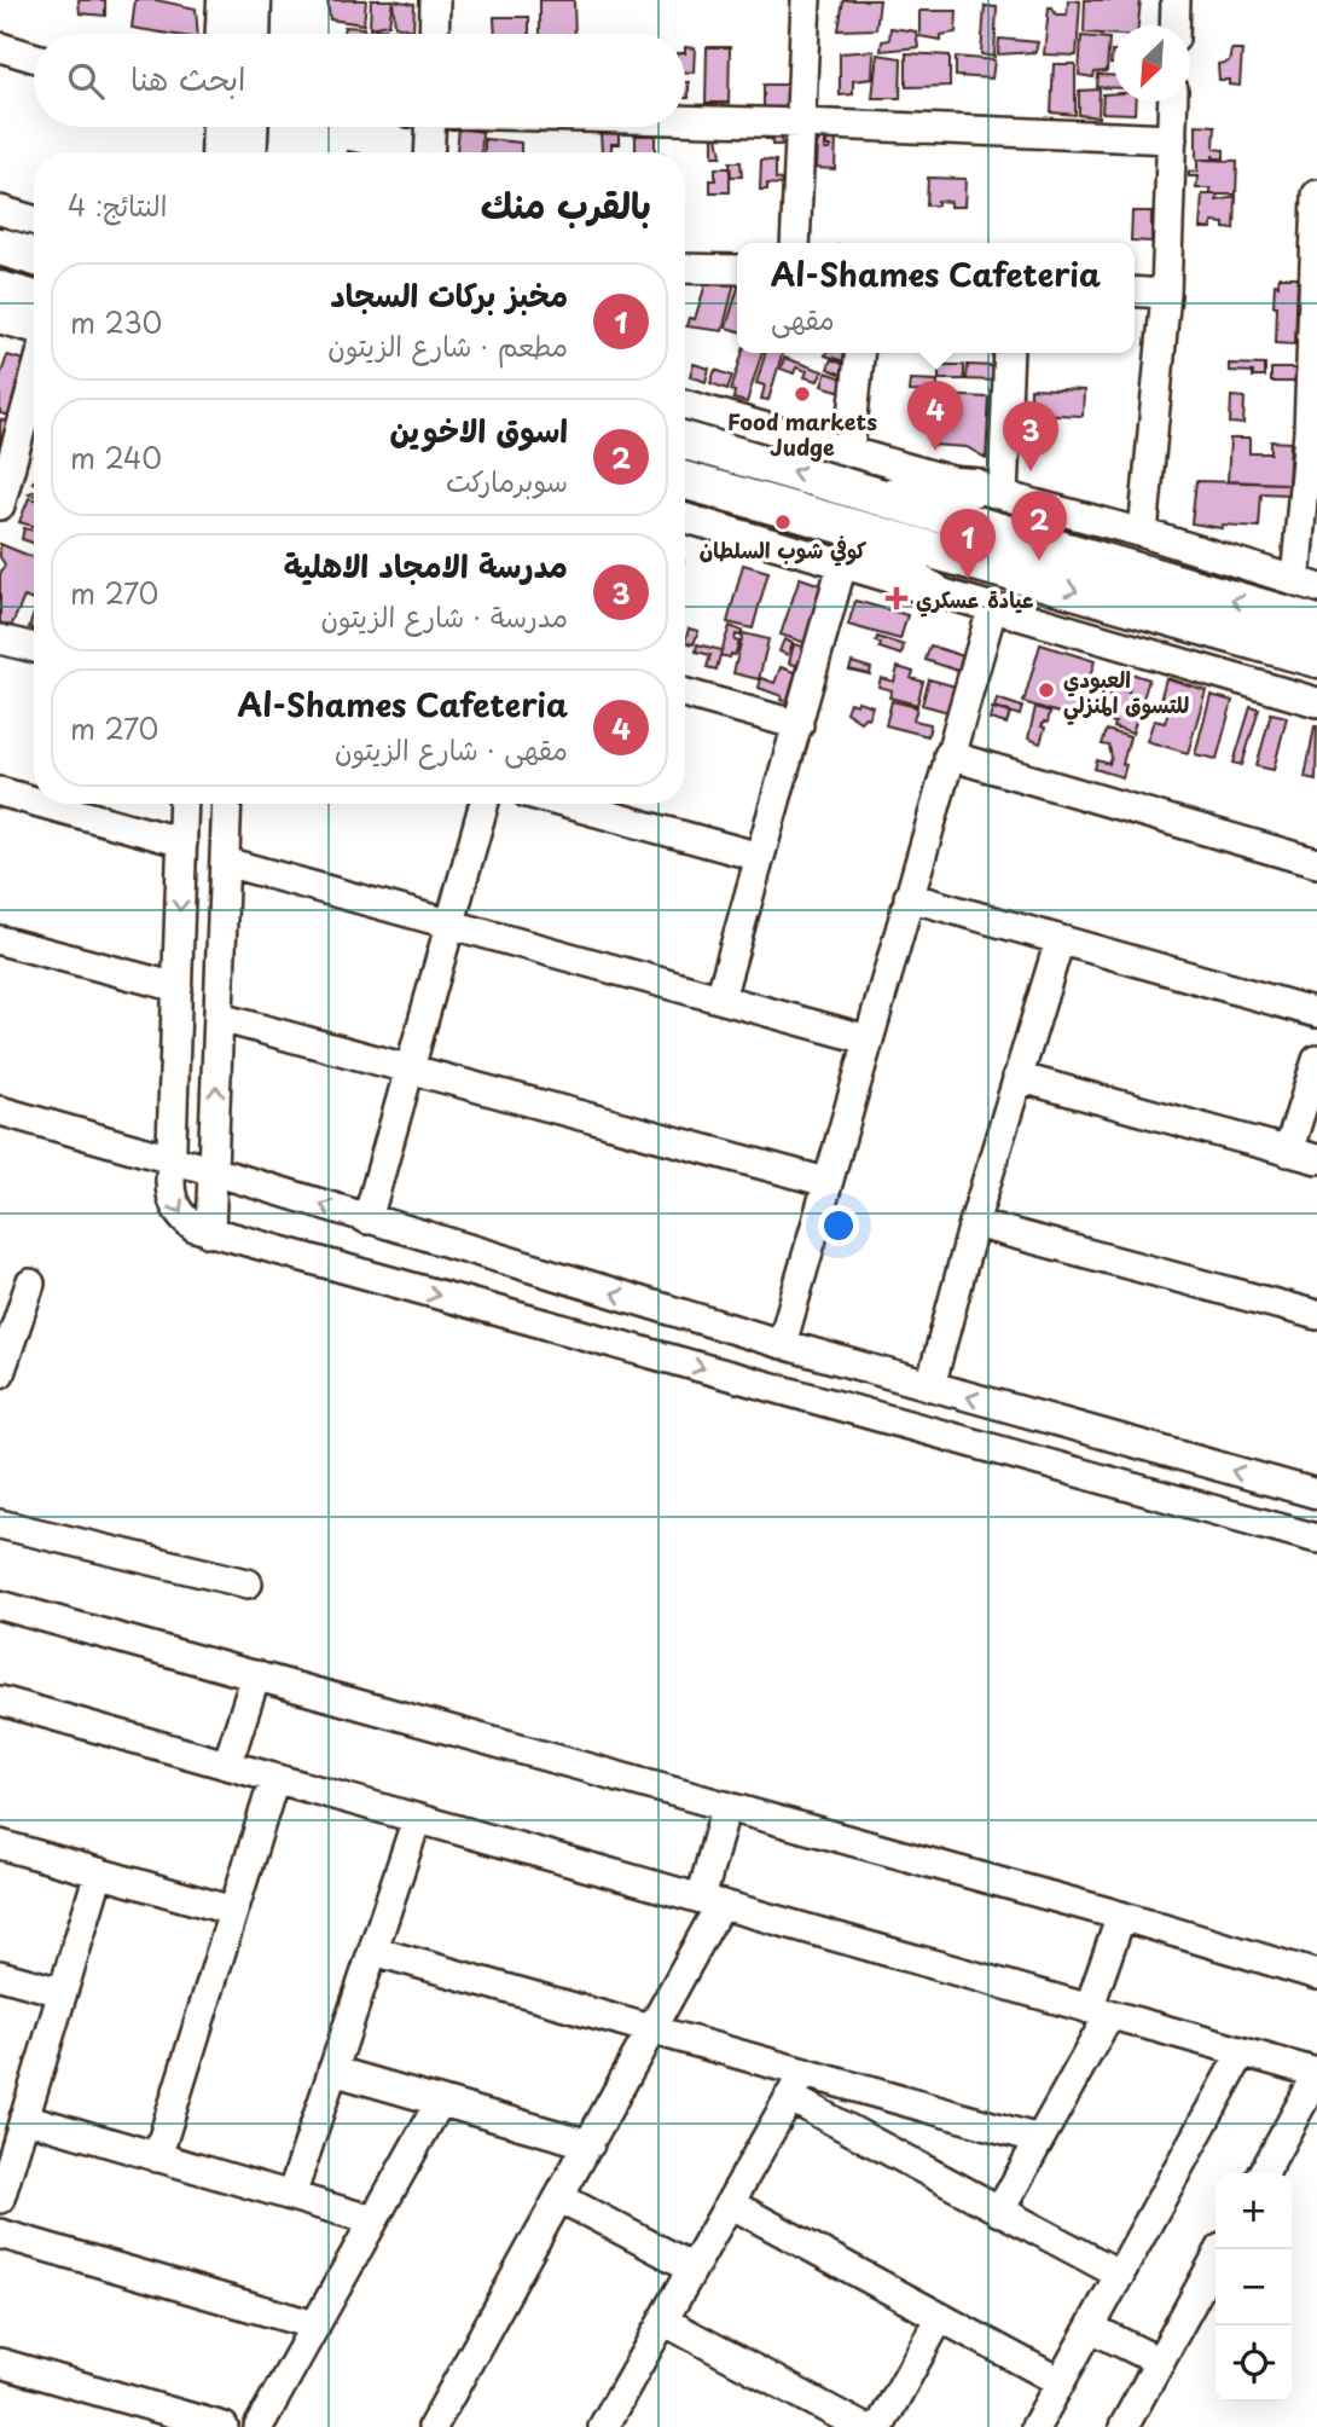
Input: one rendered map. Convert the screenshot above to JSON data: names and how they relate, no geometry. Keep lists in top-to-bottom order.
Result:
{
  "places": {
    "other": ["Food markets Judge", "كوفي شوب السلطان", "العبودي للتسوق المنزلي"],
    "health": ["عيادة عسكري"]
  },
  "north": "bottom left",
  "page": {
    "search": "ابحث هنا",
    "heading": ["بالقرب منك", "النتائج: 4"],
    "popup": ["Al-Shames Cafeteria", "مقهى"],
    "list": [
      {
        "mark": "1",
        "name": "مخبز بركات السجاد",
        "note": "مطعم · شارع الزيتون",
        "value": "230 m"
      },
      {
        "mark": "2",
        "name": "اسوق الاخوين",
        "note": "سوبرماركت",
        "value": "240 m"
      },
      {
        "mark": "3",
        "name": "مدرسة الامجاد الاهلية",
        "note": "مدرسة · شارع الزيتون",
        "value": "270 m"
      },
      {
        "mark": "4",
        "name": "Al-Shames Cafeteria",
        "note": "مقهى · شارع الزيتون",
        "value": "270 m"
      }
    ],
    "pins": [
      "4",
      "3",
      "2",
      "1"
    ],
    "map_buttons": ["+", "−"]
  }
}
